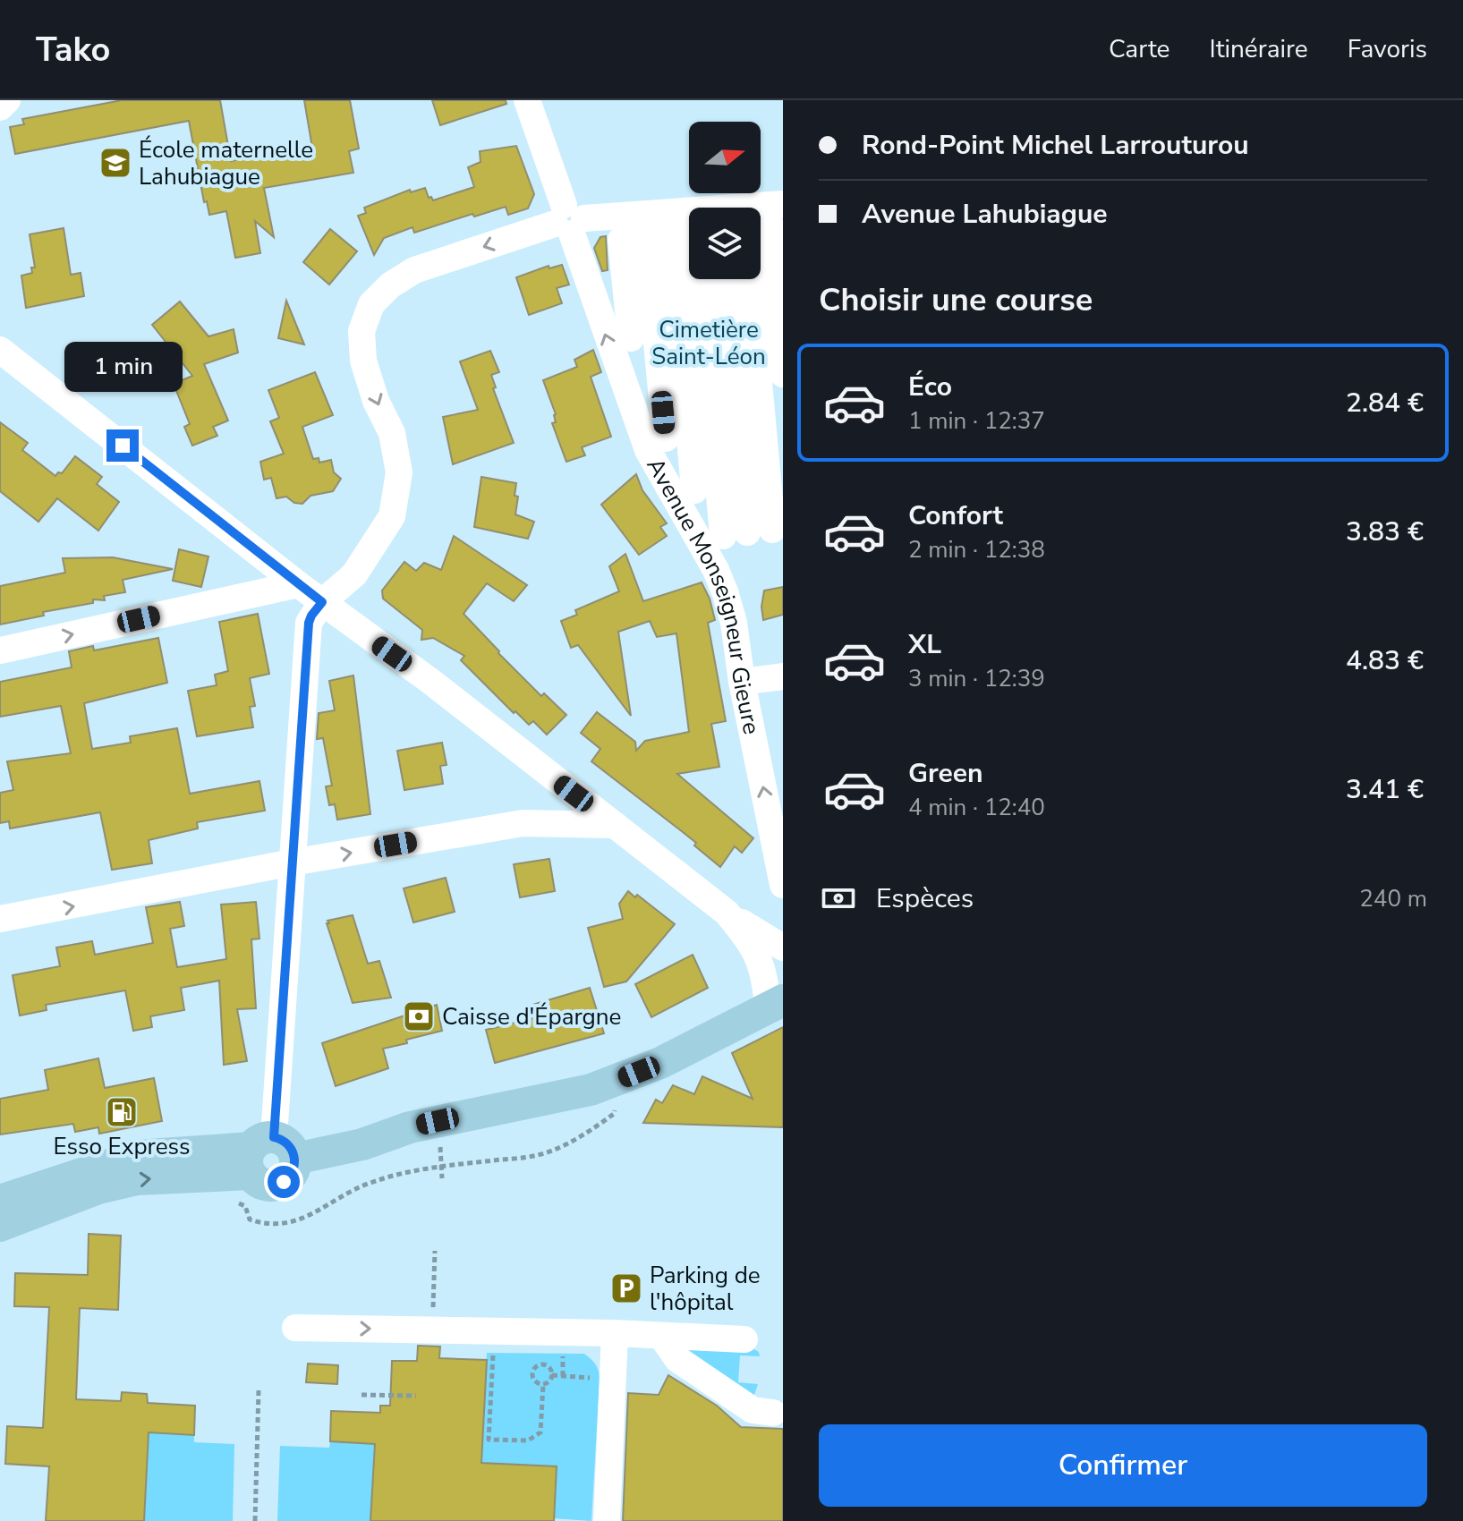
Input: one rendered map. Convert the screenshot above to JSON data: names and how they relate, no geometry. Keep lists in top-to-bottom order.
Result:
{
  "streets": {
    "street": ["Avenue Monseigneur Gieure"]
  },
  "parks": ["Cimetière Saint-Léon"],
  "places": {
    "school or university": ["École maternelle Lahubiague"],
    "bank": ["Caisse d'Épargne"],
    "fuel station": ["Esso Express"],
    "parking": ["Parking de l'hôpital"]
  },
  "north": "right",
  "page": {
    "header": "Tako",
    "nav": ["Carte", "Itinéraire", "Favoris"],
    "banner": ["Rond-Point Michel Larrouturou", "Avenue Lahubiague"],
    "heading": "Choisir une course",
    "bubble": "1 min",
    "list": [
      {
        "name": "Éco",
        "note": "1 min · 12:37",
        "value": "2.84 €"
      },
      {
        "name": "Confort",
        "note": "2 min · 12:38",
        "value": "3.83 €"
      },
      {
        "name": "XL",
        "note": "3 min · 12:39",
        "value": "4.83 €"
      },
      {
        "name": "Green",
        "note": "4 min · 12:40",
        "value": "3.41 €"
      }
    ],
    "pay": ["Espèces", "240 m"],
    "buttons": "Confirmer"
  }
}
